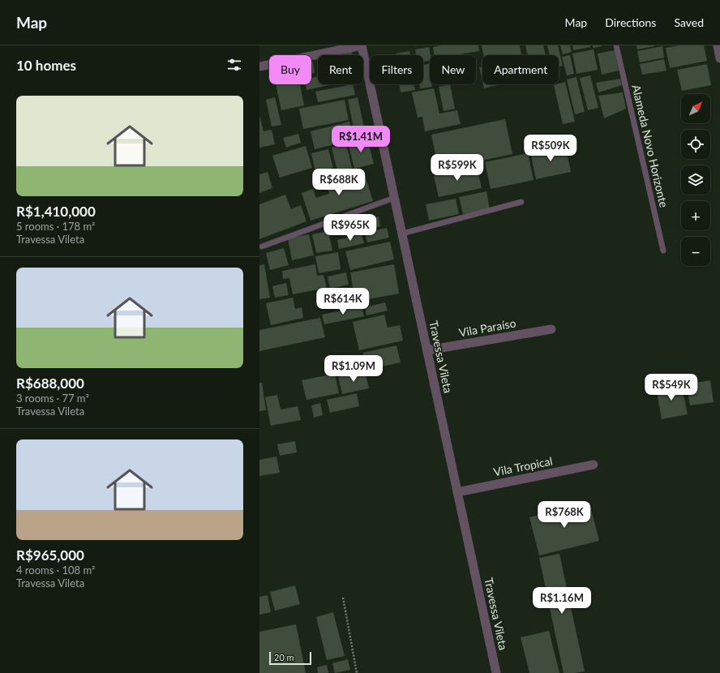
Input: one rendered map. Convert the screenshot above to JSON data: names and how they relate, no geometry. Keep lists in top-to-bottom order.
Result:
{
  "streets": {
    "street": ["Vila Paraíso", "Travessa Vileta", "Vila Tropical"],
    "lane": ["Alameda Novo Horizonte"]
  },
  "crossings": [
    ["Vila Paraíso", "Travessa Vileta"],
    ["Travessa Vileta", "Vila Tropical"]
  ],
  "scale_bar": "20 m",
  "north": "top right",
  "page": {
    "header": "Map",
    "nav": ["Map", "Directions", "Saved"],
    "heading": "10 homes",
    "chip": [
      "Buy",
      "Rent",
      "Filters",
      "New",
      "Apartment"
    ],
    "list": [
      {
        "name": "R$1,410,000",
        "note": "5 rooms · 178 m² · Travessa Vileta"
      },
      {
        "name": "R$688,000",
        "note": "3 rooms · 77 m² · Travessa Vileta"
      },
      {
        "name": "R$965,000",
        "note": "4 rooms · 108 m² · Travessa Vileta"
      }
    ],
    "map_buttons": ["+", "−"],
    "price": [
      "R$1.41M",
      "R$509K",
      "R$599K",
      "R$688K",
      "R$965K",
      "R$614K",
      "R$1.09M",
      "R$549K",
      "R$768K",
      "R$1.16M"
    ],
    "scale": "20 m"
  }
}
